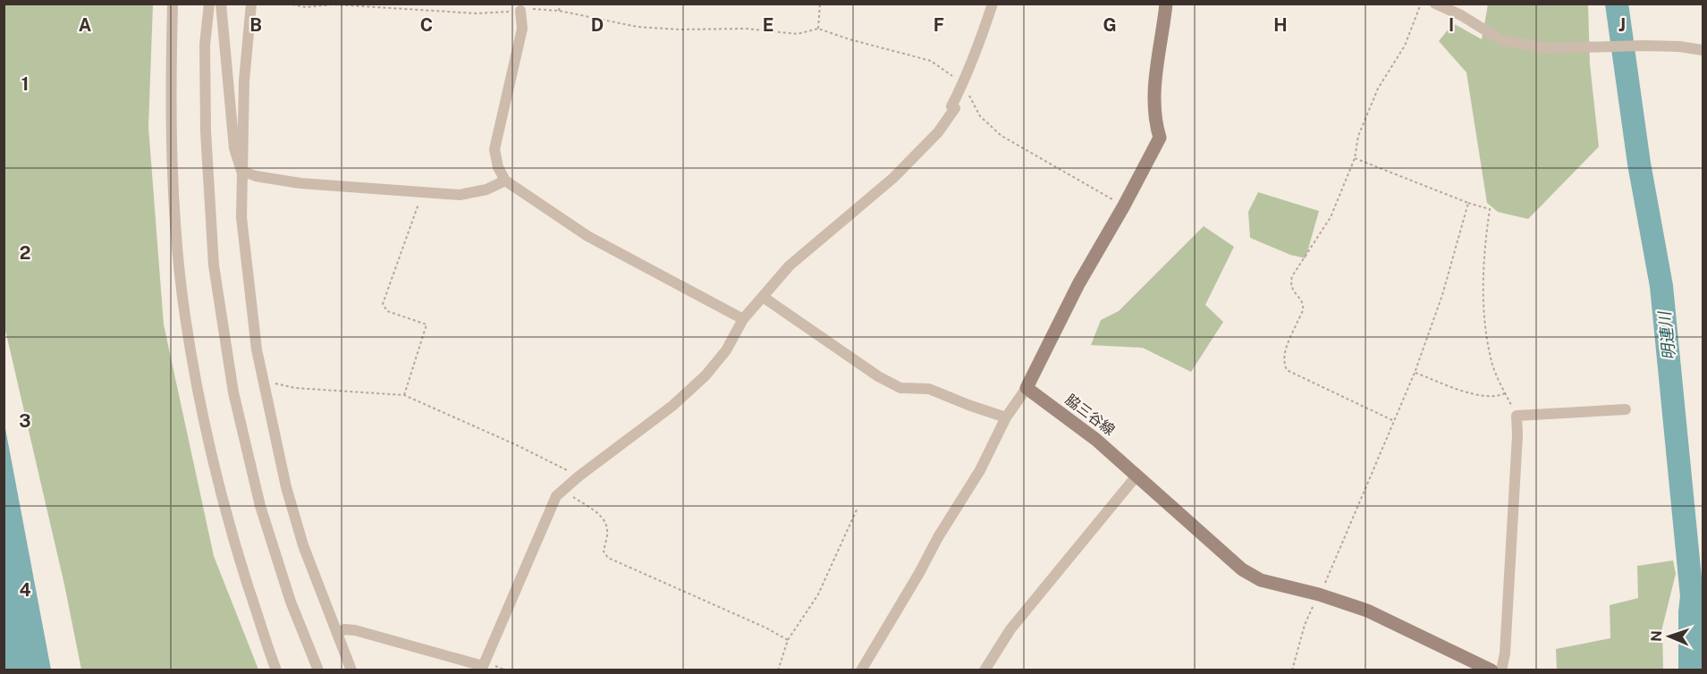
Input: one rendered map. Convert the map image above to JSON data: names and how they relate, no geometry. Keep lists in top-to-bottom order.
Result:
{
  "streets": {
    "main road": ["脇三谷線"]
  },
  "water": ["明連川"],
  "north": "left",
  "grid": {
    "columns": [
      "A",
      "B",
      "C",
      "D",
      "E",
      "F",
      "G",
      "H",
      "I",
      "J"
    ],
    "rows": [
      "1",
      "2",
      "3",
      "4"
    ]
  }
}
